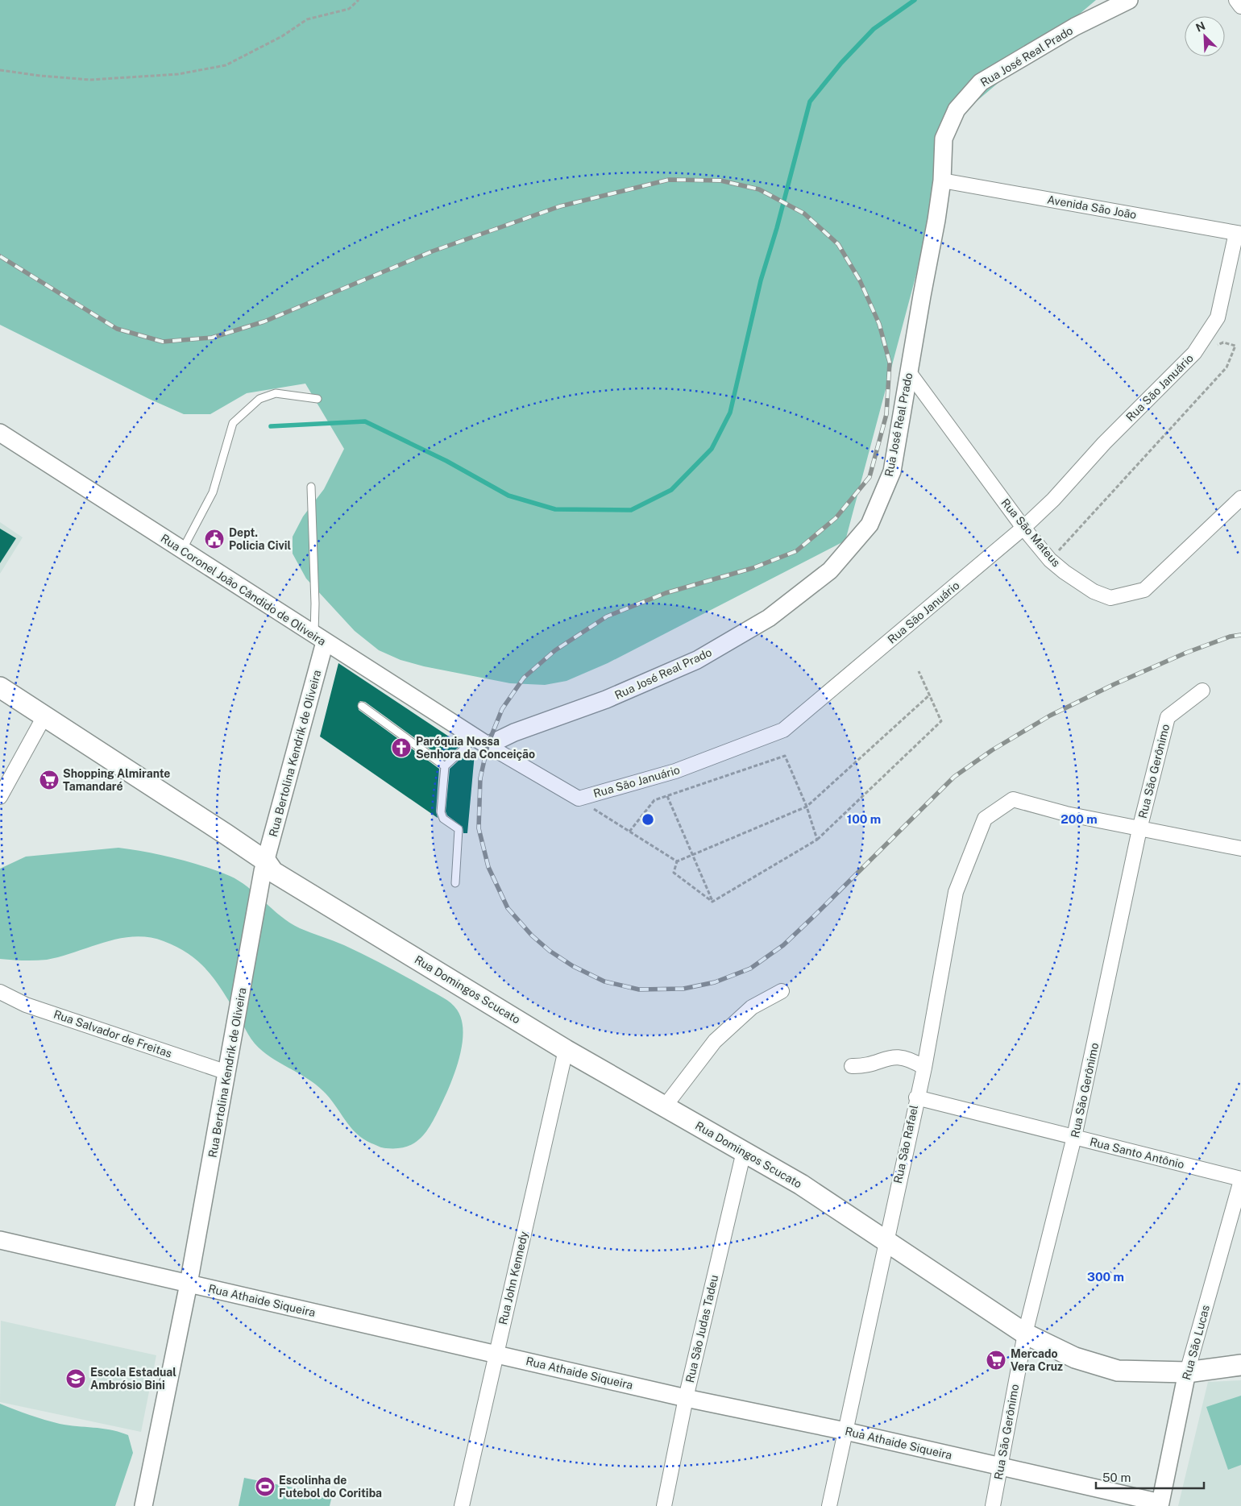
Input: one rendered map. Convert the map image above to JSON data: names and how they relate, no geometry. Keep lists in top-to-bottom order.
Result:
{
  "streets": {
    "main road": ["Rua Domingos Scucato"],
    "street": [
      "Rua José Real Prado",
      "Avenida São João",
      "Rua São Januário",
      "Rua São Mateus",
      "Rua Coronel João Cândido de Oliveira",
      "Rua Bertolina Kendrik de Oliveira",
      "Rua São Gerônimo",
      "Rua Salvador de Freitas",
      "Rua São Rafael",
      "Rua Santo Antônio",
      "Rua John Kennedy",
      "Rua Athaide Siqueira",
      "Rua São Judas Tadeu",
      "Rua São Lucas"
    ]
  },
  "crossings": [
    ["Rua José Real Prado", "Avenida São João"],
    ["Rua José Real Prado", "Rua São Januário"],
    ["Rua José Real Prado", "Rua São Mateus"],
    ["Rua José Real Prado", "Rua Coronel João Cândido de Oliveira"],
    ["Avenida São João", "Rua São Januário"],
    ["Rua São Januário", "Rua São Mateus"],
    ["Rua São Januário", "Rua Coronel João Cândido de Oliveira"],
    ["Rua Coronel João Cândido de Oliveira", "Rua Bertolina Kendrik de Oliveira"],
    ["Rua Bertolina Kendrik de Oliveira", "Rua Domingos Scucato"],
    ["Rua Bertolina Kendrik de Oliveira", "Rua Salvador de Freitas"],
    ["Rua Bertolina Kendrik de Oliveira", "Rua Athaide Siqueira"],
    ["Rua São Gerônimo", "Rua Domingos Scucato"],
    ["Rua São Gerônimo", "Rua São Rafael"],
    ["Rua São Gerônimo", "Rua Santo Antônio"],
    ["Rua São Gerônimo", "Rua Athaide Siqueira"],
    ["Rua Domingos Scucato", "Rua São Rafael"],
    ["Rua Domingos Scucato", "Rua John Kennedy"],
    ["Rua Domingos Scucato", "Rua São Judas Tadeu"],
    ["Rua Domingos Scucato", "Rua São Lucas"],
    ["Rua São Rafael", "Rua Santo Antônio"],
    ["Rua São Rafael", "Rua Athaide Siqueira"],
    ["Rua Santo Antônio", "Rua São Lucas"],
    ["Rua John Kennedy", "Rua Athaide Siqueira"],
    ["Rua Athaide Siqueira", "Rua São Judas Tadeu"],
    ["Rua Athaide Siqueira", "Rua São Lucas"]
  ],
  "places": {
    "public building": ["Dept. Policia Civil"],
    "church": ["Paróquia Nossa Senhora da Conceição"],
    "supermarket": ["Shopping Almirante Tamandaré", "Mercado Vera Cruz"],
    "school or university": ["Escola Estadual Ambrósio Bini"],
    "sports": ["Escolinha de Futebol do Coritiba"]
  },
  "scale_bar": "50 m",
  "north": "top left",
  "rings": ["100 m", "200 m", "300 m"]
}
